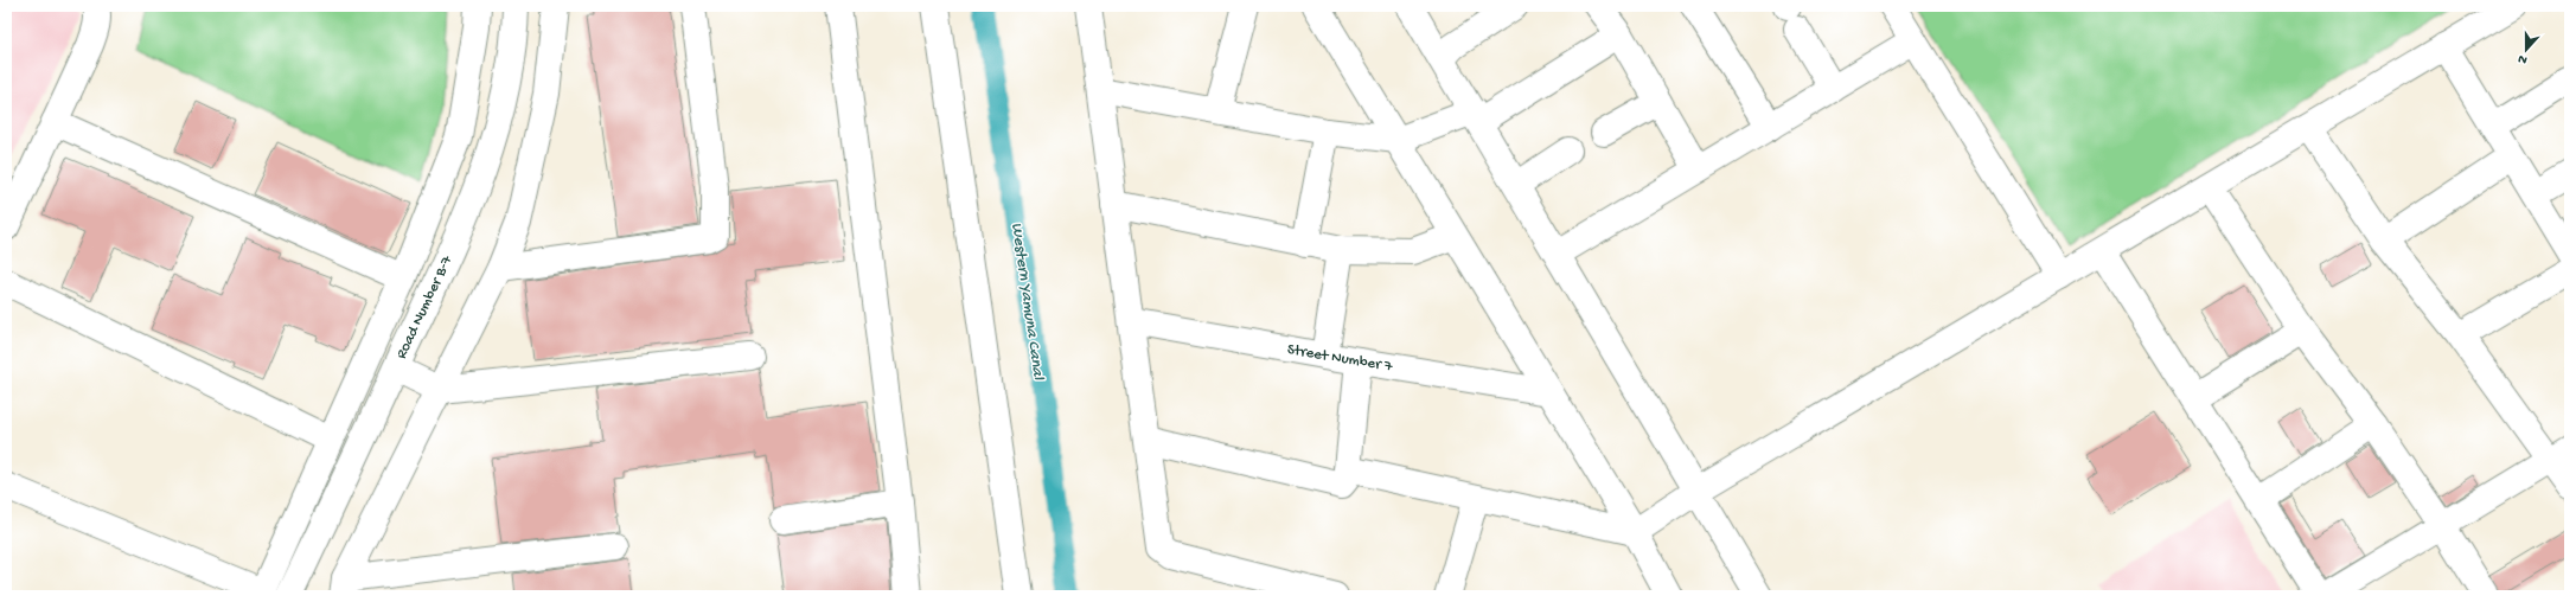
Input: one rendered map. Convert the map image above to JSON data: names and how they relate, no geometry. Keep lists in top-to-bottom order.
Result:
{
  "streets": {
    "street": ["Road Number B-7", "Street Number 7"]
  },
  "water": ["Western Yamuna Canal"],
  "north": "bottom"
}
